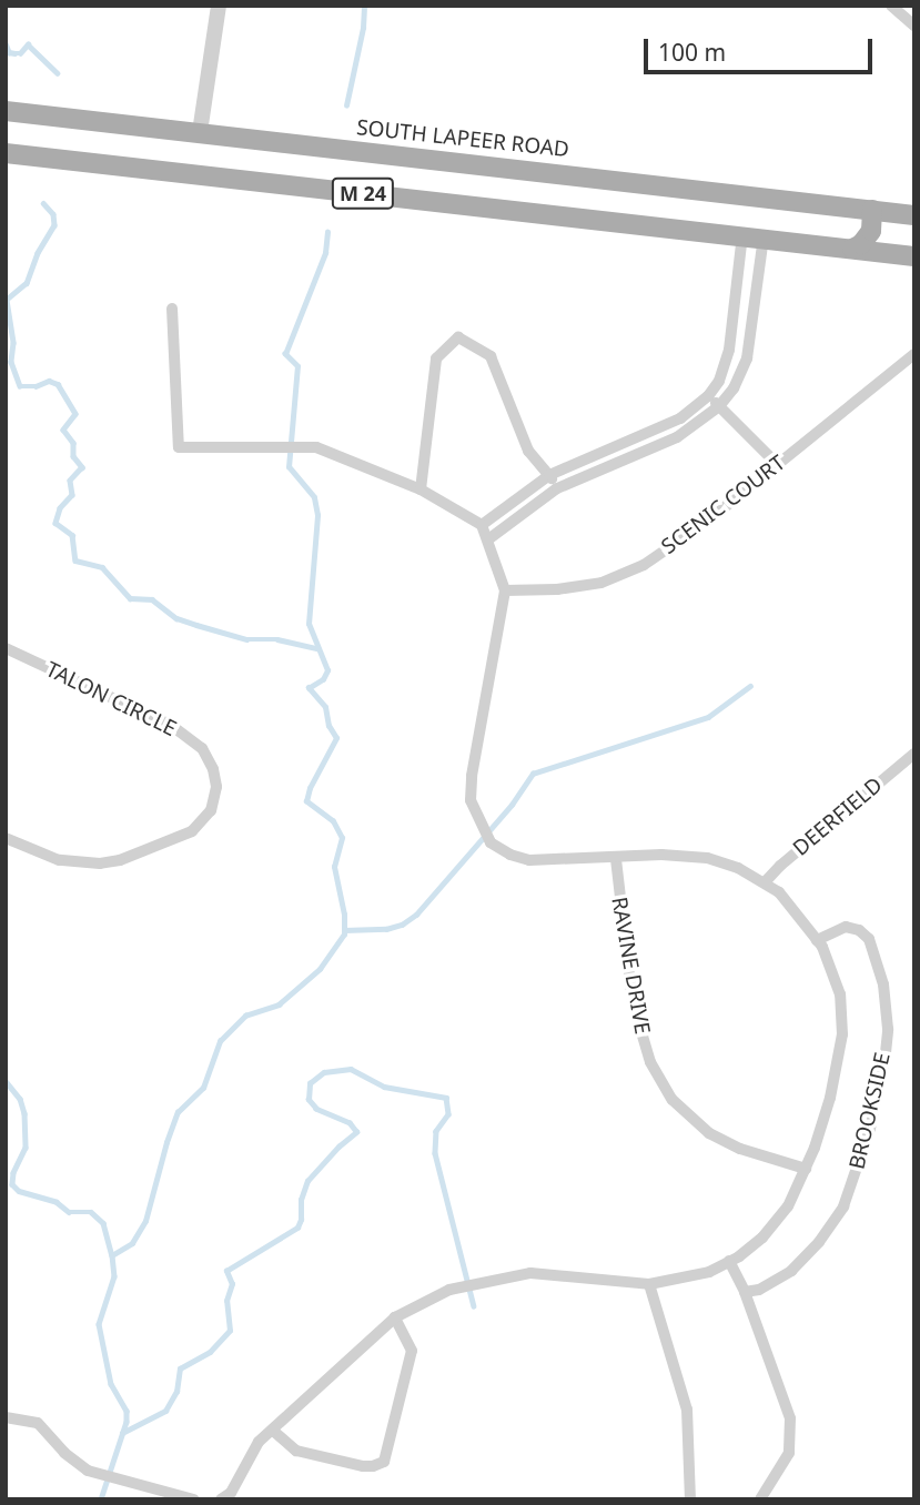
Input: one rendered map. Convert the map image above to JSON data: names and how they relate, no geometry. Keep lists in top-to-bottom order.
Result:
{
  "streets": {
    "main road": ["SOUTH LAPEER ROAD", "M 24"],
    "street": [
      "SCENIC COURT",
      "TALON CIRCLE",
      "DEERFIELD",
      "RAVINE DRIVE",
      "BROOKSIDE"
    ]
  },
  "scale_bar": "100 m"
}
